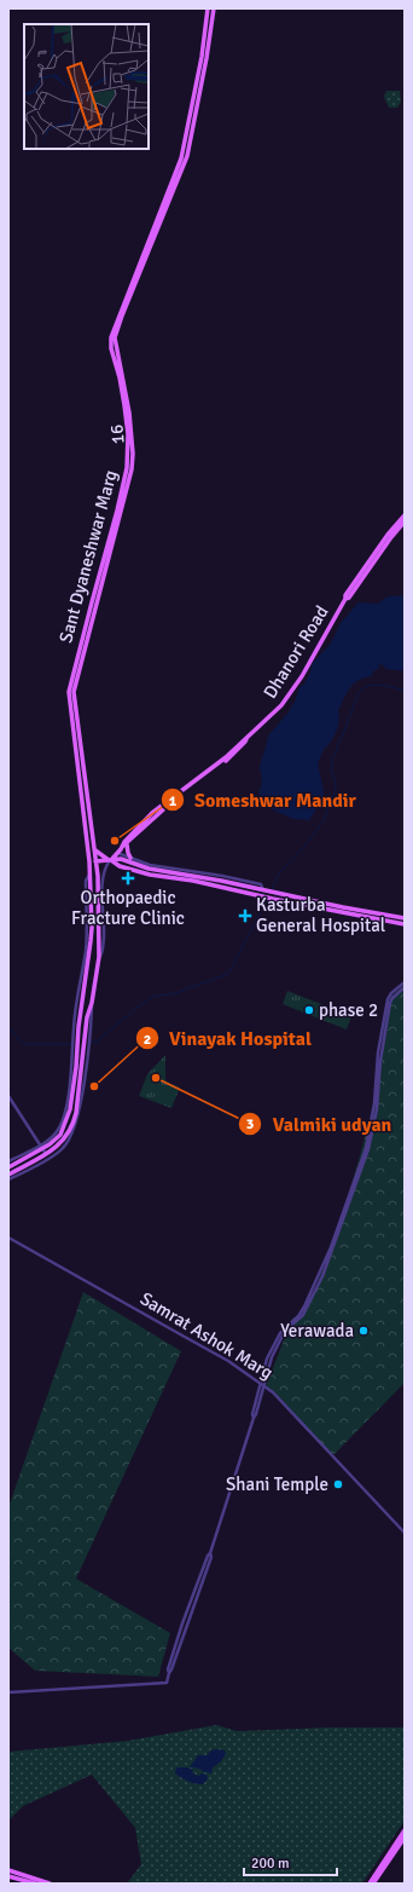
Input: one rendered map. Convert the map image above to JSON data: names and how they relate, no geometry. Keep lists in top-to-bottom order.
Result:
{
  "streets": {
    "main road": ["16", "Sant Dyaneshwar Marg", "Dhanori Road"],
    "street": ["Samrat Ashok Marg"]
  },
  "crossings": [
    ["16", "Sant Dyaneshwar Marg"]
  ],
  "places": {
    "other": [
      "Someshwar Mandir",
      "phase 2",
      "Valmiki udyan",
      "Vinayak Hospital",
      "Yerawada",
      "Shani Temple"
    ],
    "health": ["Orthopaedic Fracture Clinic", "Kasturba General Hospital"]
  },
  "scale_bar": "200 m"
}
